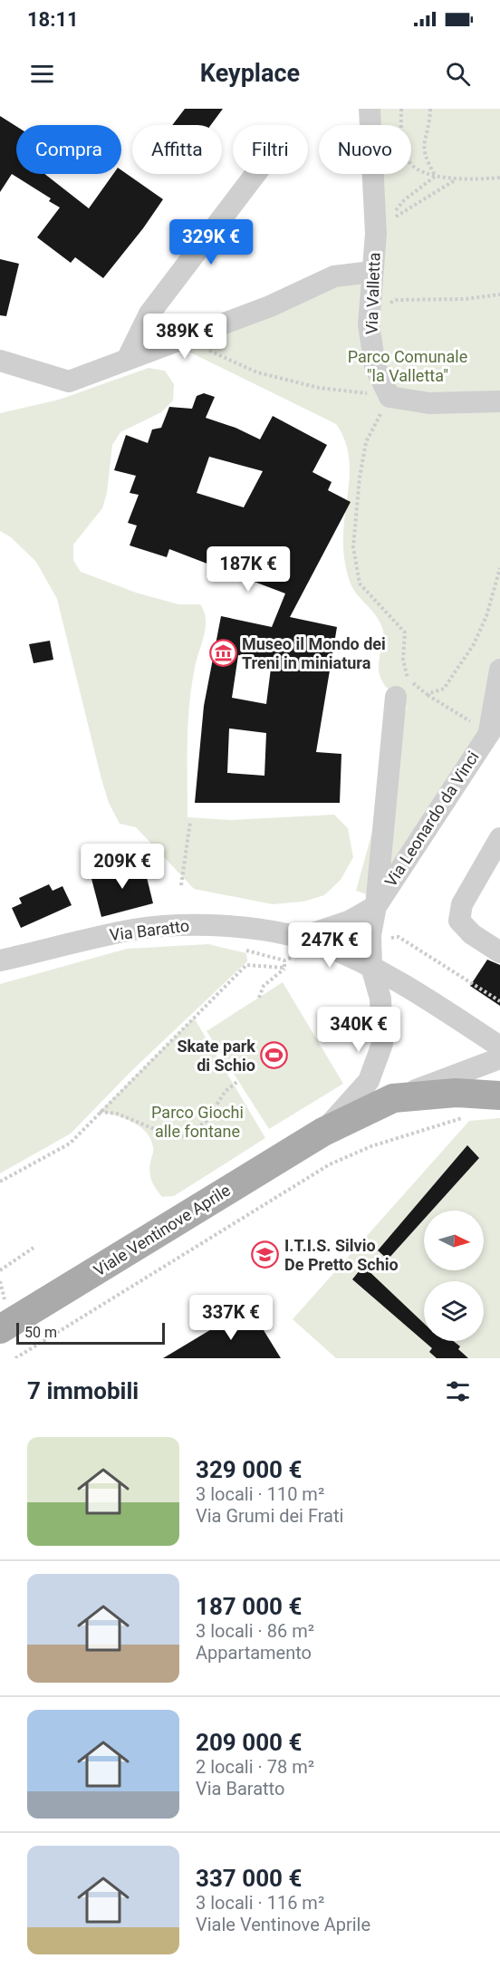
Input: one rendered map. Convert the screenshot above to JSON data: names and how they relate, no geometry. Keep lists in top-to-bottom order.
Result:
{
  "streets": {
    "main road": ["Viale Ventinove Aprile"],
    "street": ["Via Valletta", "Via Leonardo da Vinci", "Via Baratto"]
  },
  "crossings": [
    ["Via Leonardo da Vinci", "Via Baratto"],
    ["Via Leonardo da Vinci", "Viale Ventinove Aprile"],
    ["Via Baratto", "Viale Ventinove Aprile"]
  ],
  "parks": ["Parco Comunale \"la Valletta\"", "Parco Giochi alle fontane"],
  "places": {
    "museum": ["Museo il Mondo dei Treni in miniatura"],
    "sports": ["Skate park di Schio"],
    "school or university": ["I.T.I.S. Silvio De Pretto Schio"]
  },
  "scale_bar": "50 m",
  "north": "right",
  "page": {
    "status": "18:11",
    "header": "Keyplace",
    "chip": [
      "Compra",
      "Affitta",
      "Filtri",
      "Nuovo"
    ],
    "price": [
      "329K €",
      "389K €",
      "187K €",
      "209K €",
      "247K €",
      "340K €",
      "337K €"
    ],
    "scale": "50 m",
    "heading": "7 immobili",
    "list": [
      {
        "name": "329 000 €",
        "note": "3 locali · 110 m² · Via Grumi dei Frati"
      },
      {
        "name": "187 000 €",
        "note": "3 locali · 86 m² · Appartamento"
      },
      {
        "name": "209 000 €",
        "note": "2 locali · 78 m² · Via Baratto"
      },
      {
        "name": "337 000 €",
        "note": "3 locali · 116 m² · Viale Ventinove Aprile"
      }
    ]
  }
}
